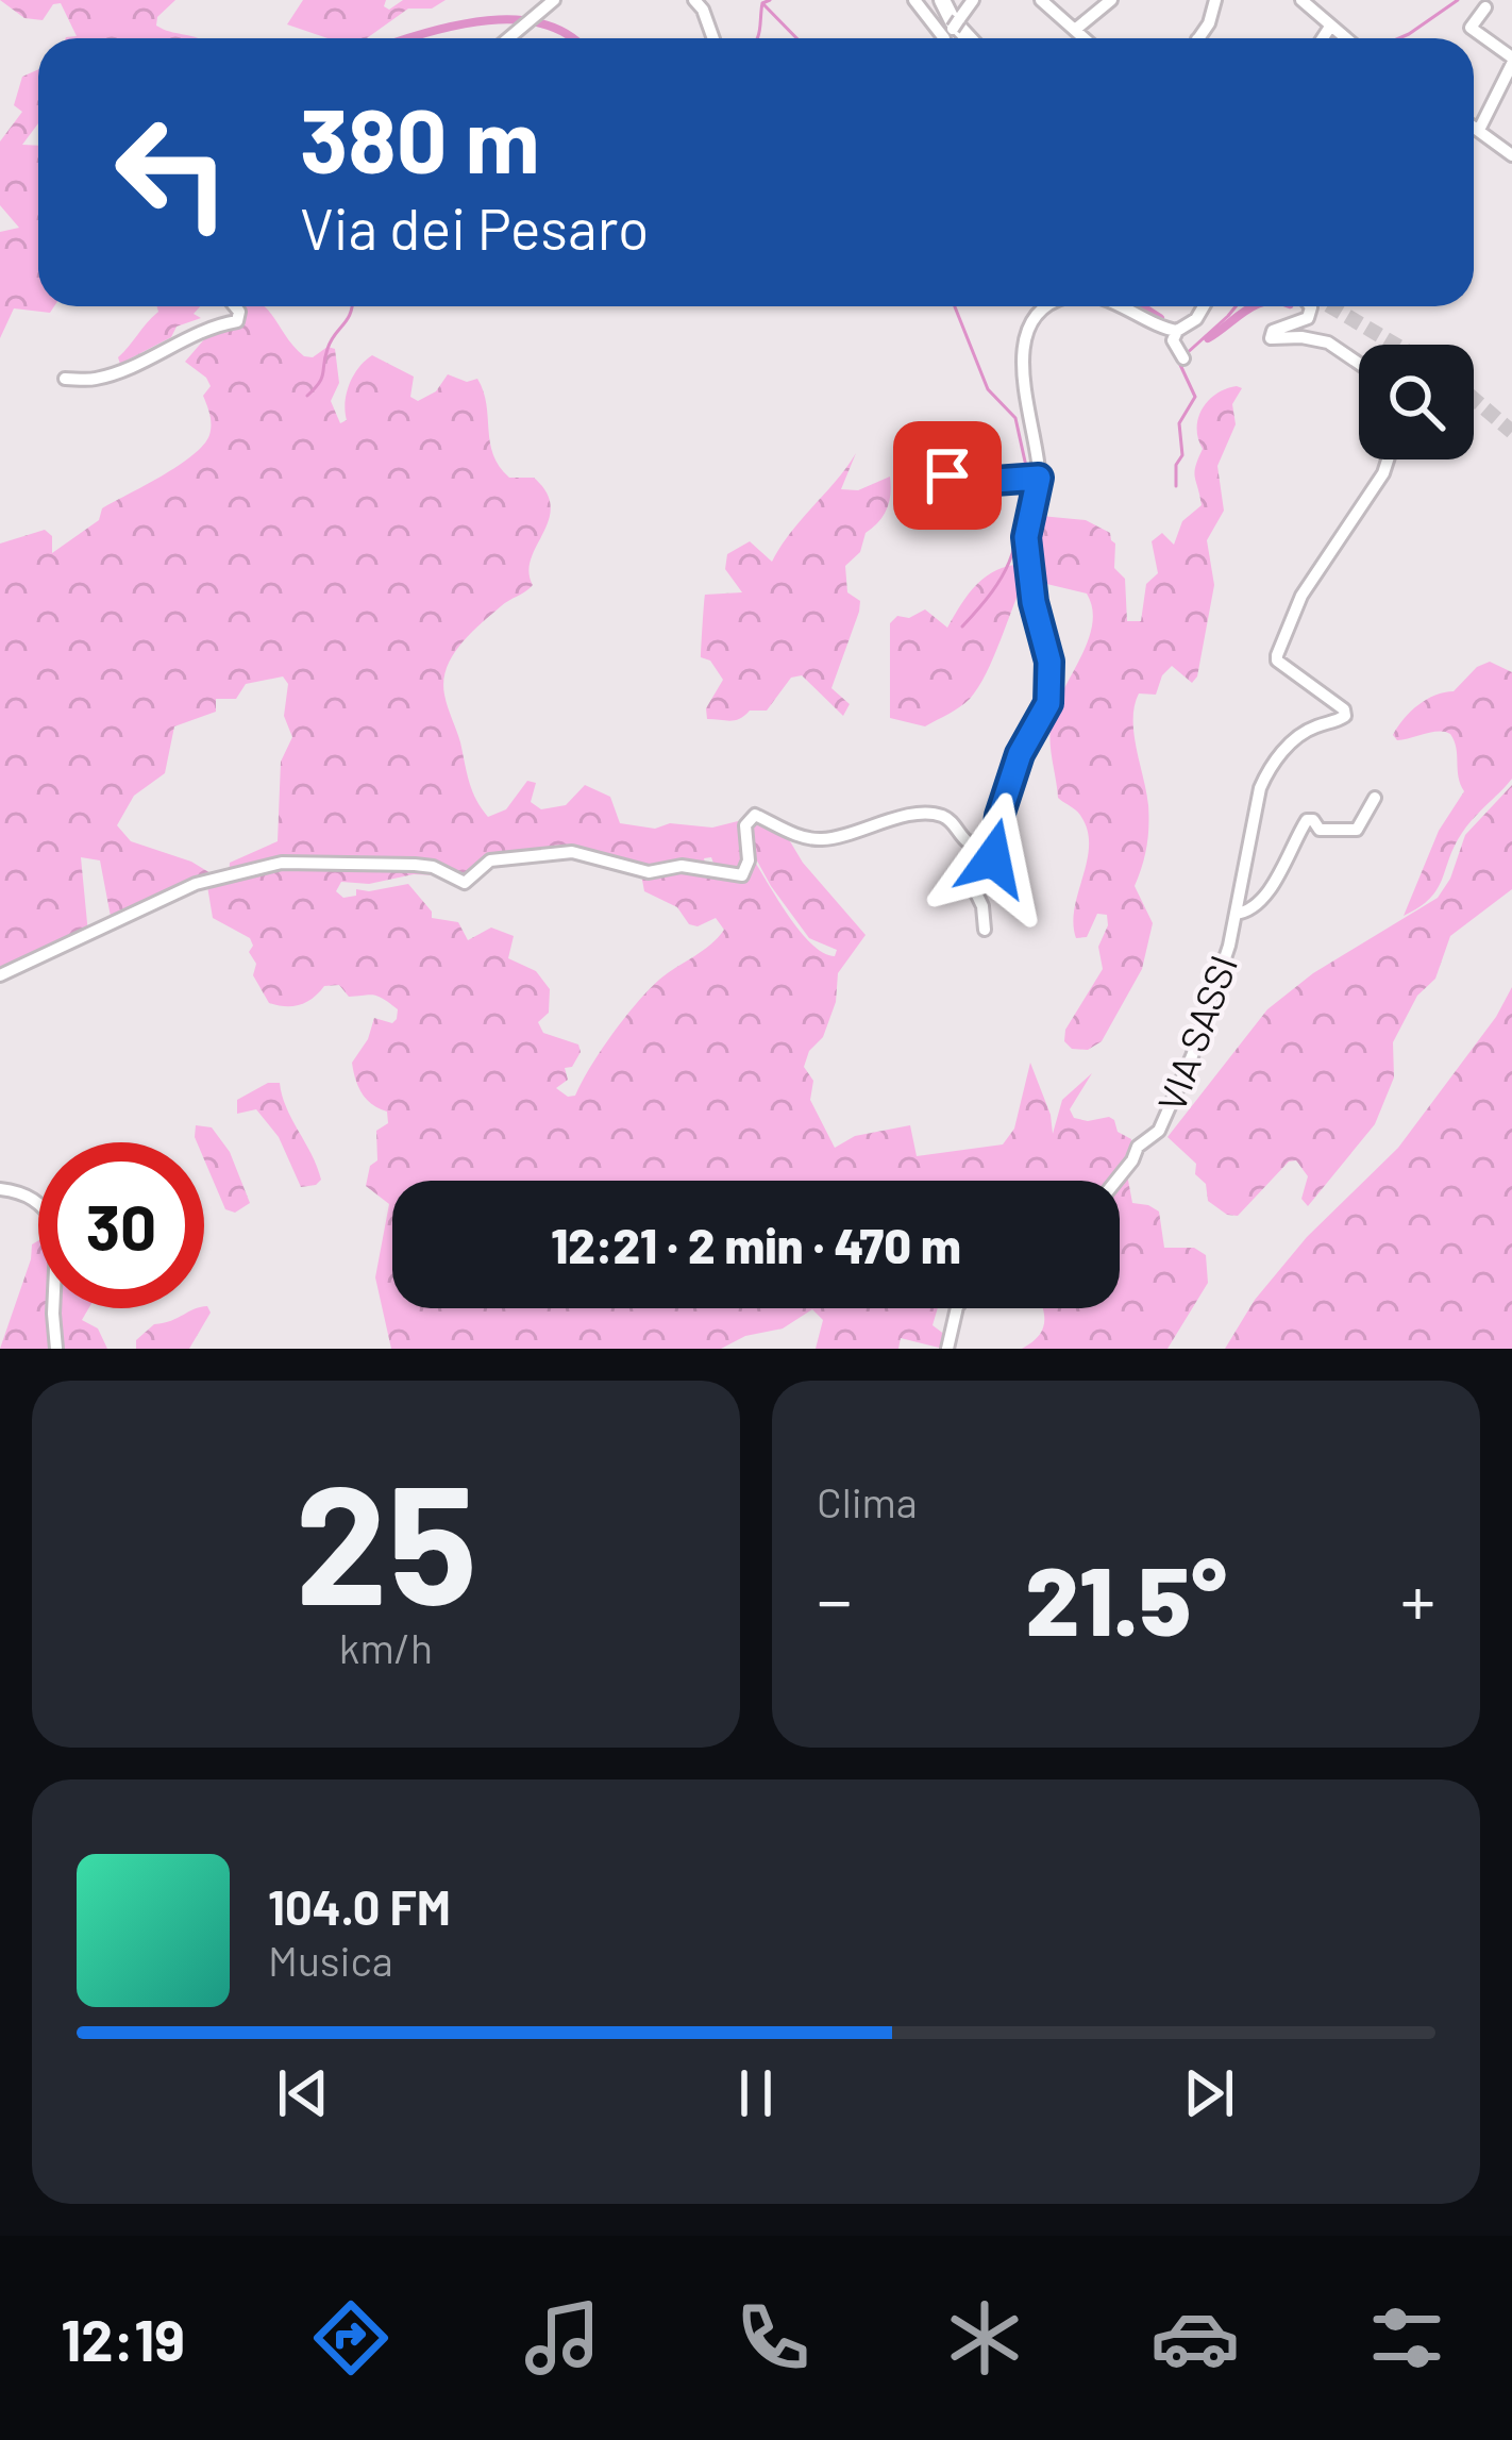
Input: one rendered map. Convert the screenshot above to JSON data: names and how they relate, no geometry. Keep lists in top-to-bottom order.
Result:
{
  "streets": {
    "street": ["VIA SASSI"]
  },
  "page": {
    "turn": ["380 m", "Via dei Pesaro"],
    "limit": "30",
    "trip": "12:21 · 2 min · 470 m",
    "tile": [
      ["25", "km/h"],
      "Clima"
    ],
    "heat": ["−", "21.5°", "+"],
    "song": ["104.0 FM", "Musica"],
    "tabs": "12:19"
  }
}
